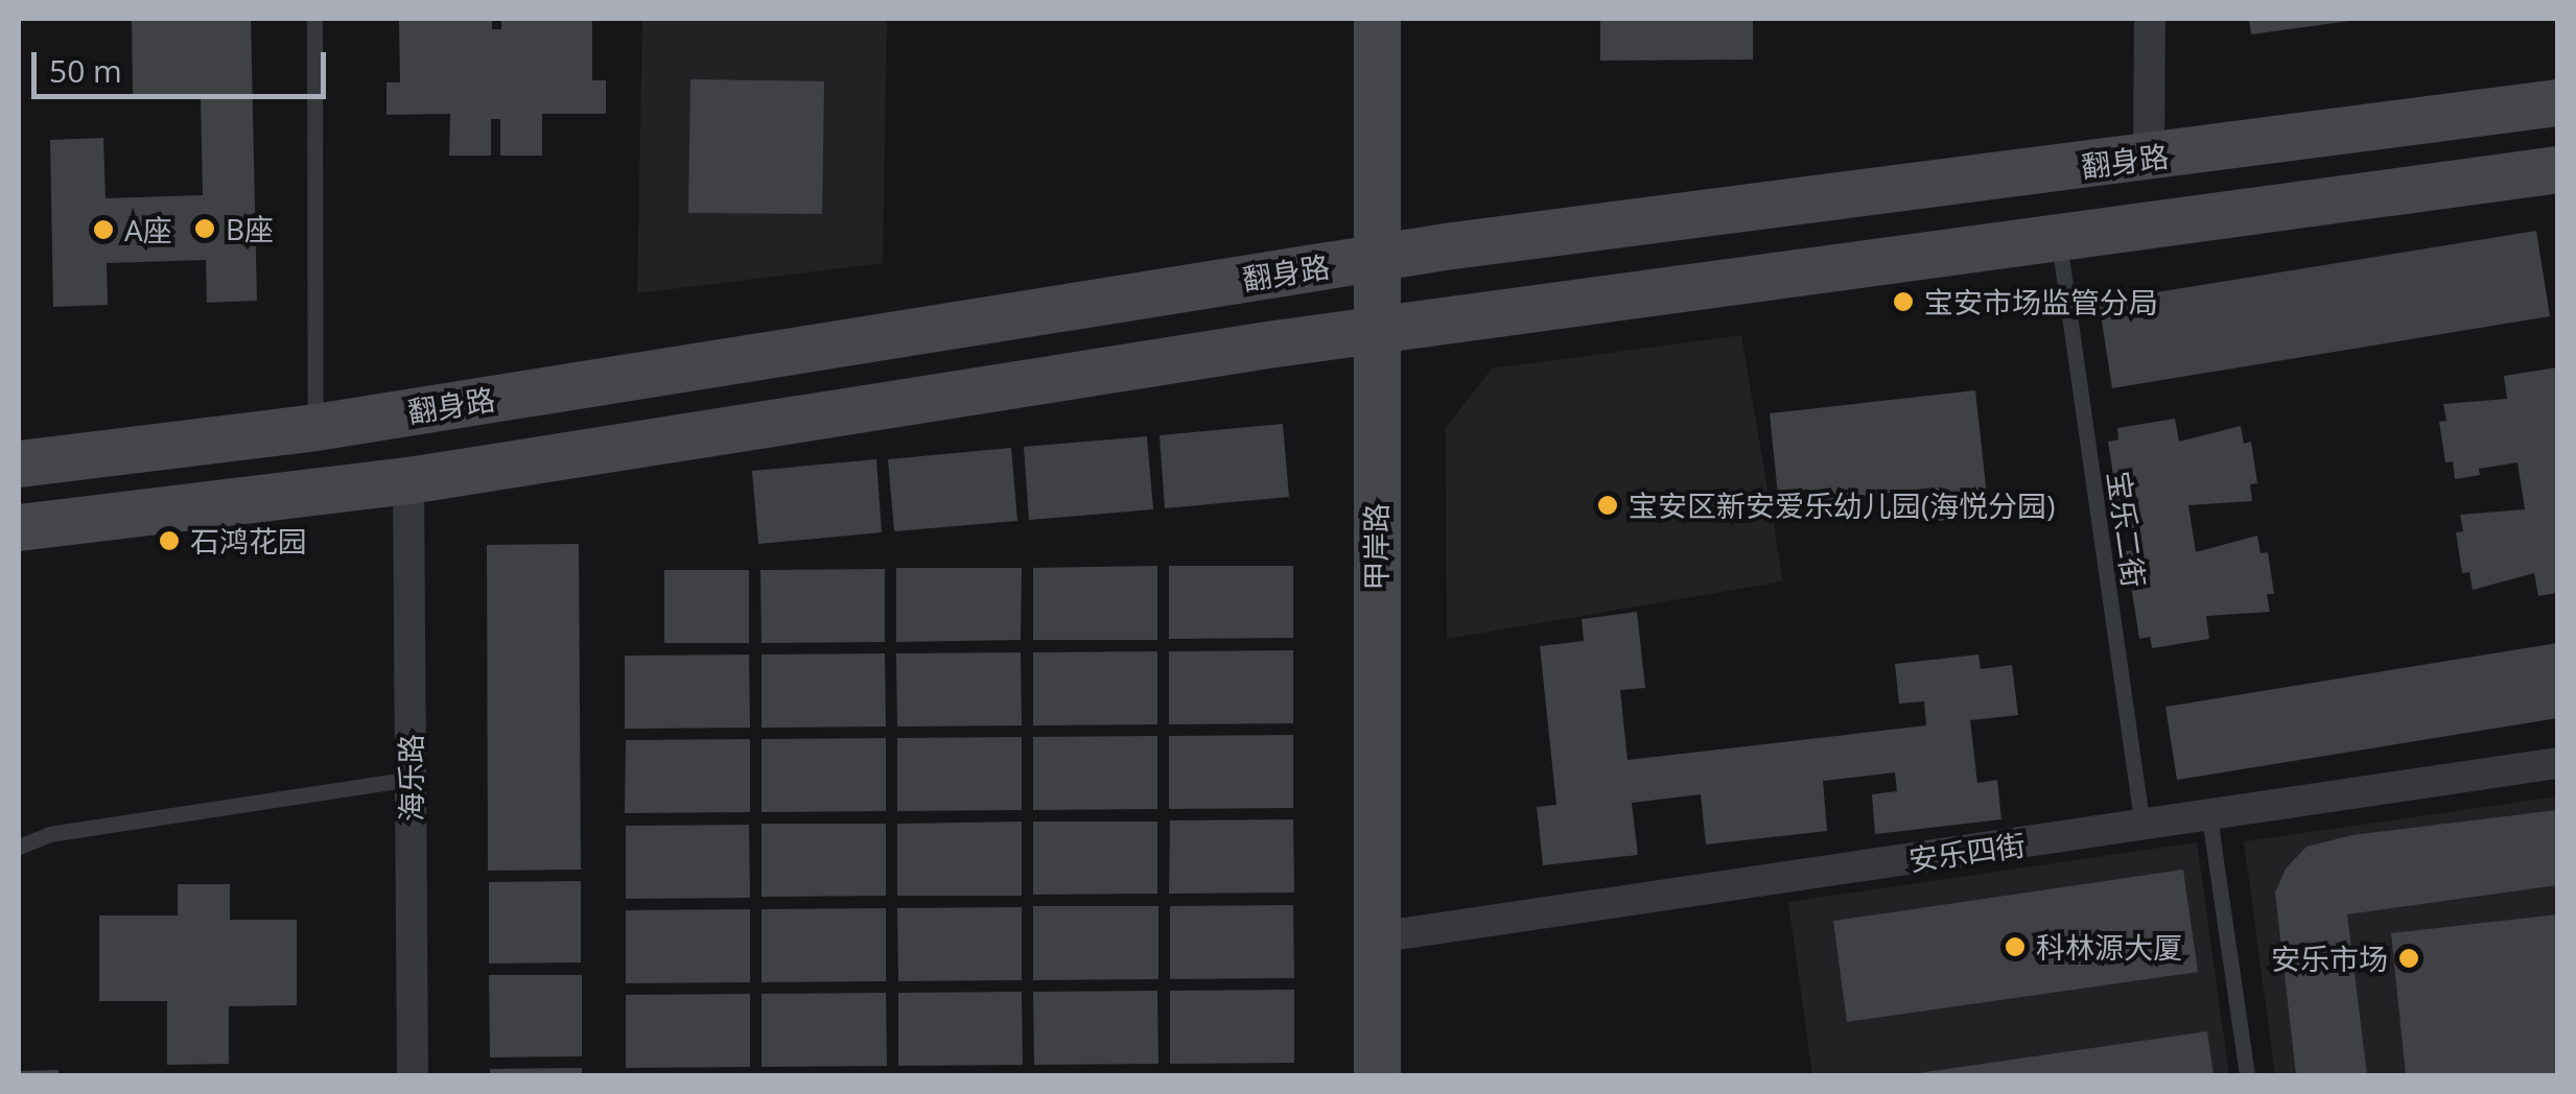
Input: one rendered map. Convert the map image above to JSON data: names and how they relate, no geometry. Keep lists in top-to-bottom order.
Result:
{
  "streets": {
    "main road": ["翻身路", "甲岸路"],
    "street": ["海乐路", "安乐四街"],
    "lane": ["宝乐二街"]
  },
  "crossings": [
    ["翻身路", "甲岸路"],
    ["宝乐二街", "安乐四街"],
    ["甲岸路", "安乐四街"]
  ],
  "places": [
    "B座",
    "A座",
    "宝安市场监管分局",
    "宝安区新安爱乐幼儿园(海悦分园)",
    "石鸿花园",
    "科林源大厦",
    "安乐市场"
  ],
  "scale_bar": "50 m"
}
